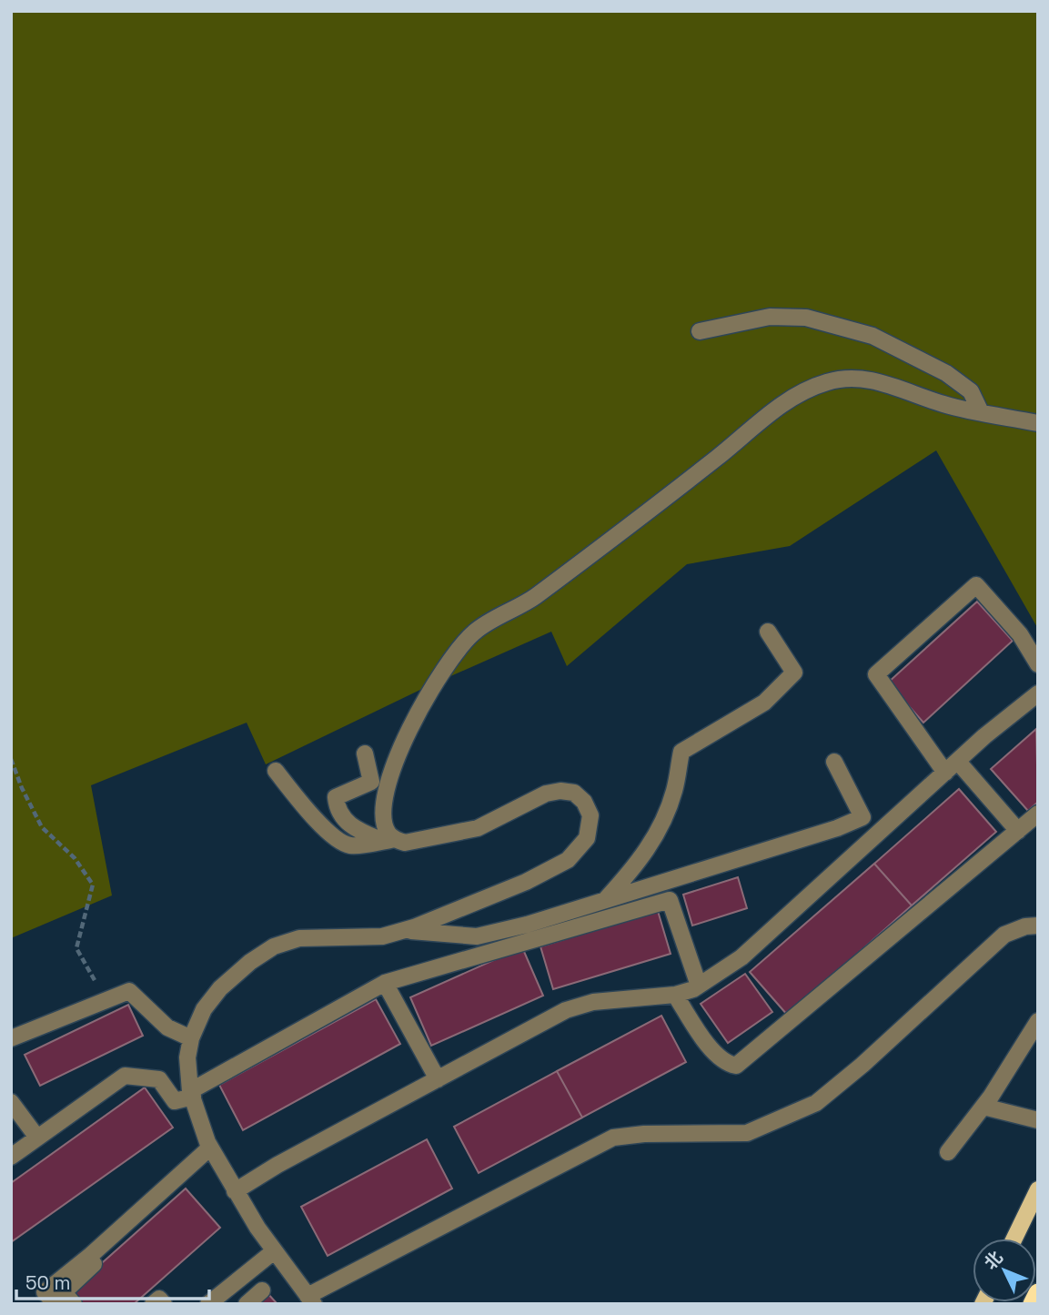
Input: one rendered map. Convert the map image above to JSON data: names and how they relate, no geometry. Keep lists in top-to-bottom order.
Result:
{
  "scale_bar": "50 m",
  "north": "top left"
}
